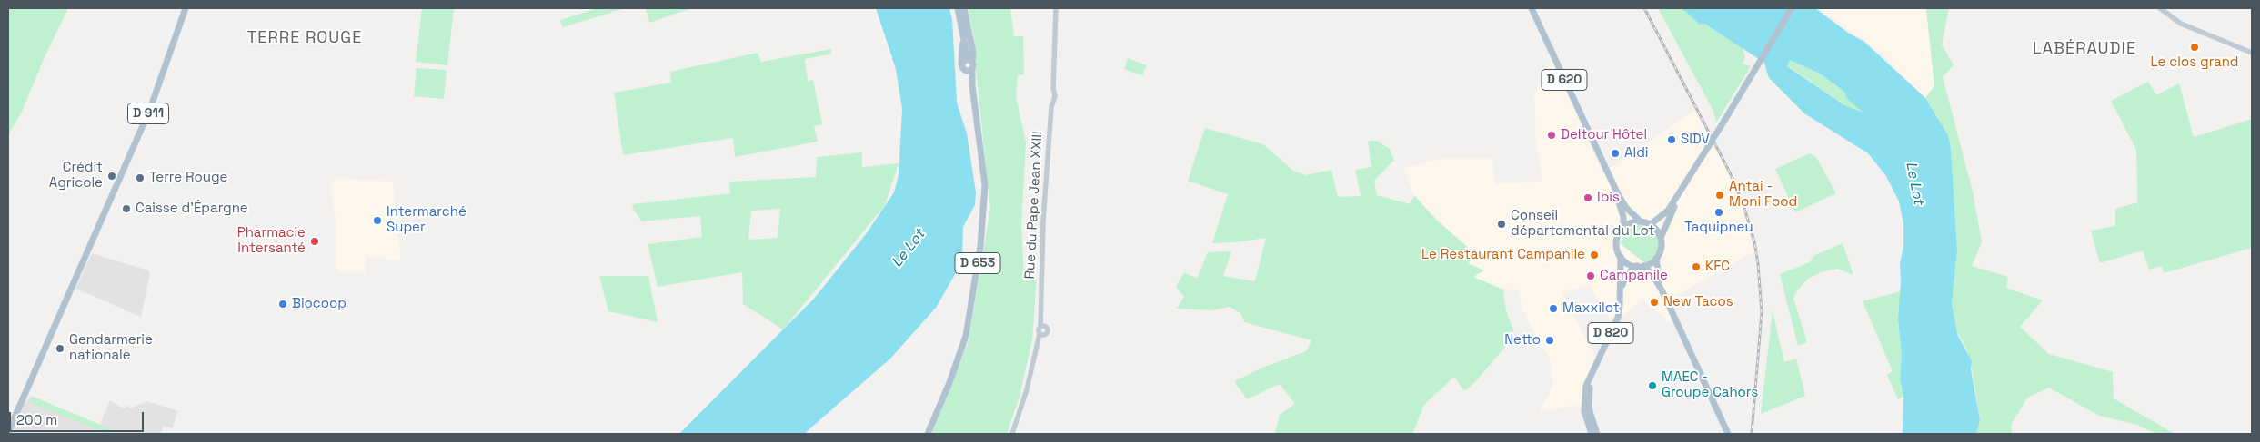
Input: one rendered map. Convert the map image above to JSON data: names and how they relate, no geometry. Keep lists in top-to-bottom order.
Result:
{
  "streets": {
    "main road": [
      "D 620",
      "D 911",
      "D 653",
      "D 820"
    ],
    "street": ["Rue du Pape Jean XXIII"]
  },
  "crossings": [
    ["D 620", "D 820"]
  ],
  "districts": ["TERRE ROUGE", "LABÉRAUDIE"],
  "water": ["Le Lot"],
  "places": [
    "Le clos grand",
    "Deltour Hôtel",
    "SIDV",
    "Aldi",
    "Crédit Agricole",
    "Terre Rouge",
    "Antai - Moni Food",
    "Ibis",
    "Caisse d'Épargne",
    "Taquipneu",
    "Intermarché Super",
    "Conseil départemental du Lot",
    "Pharmacie Intersanté",
    "Le Restaurant Campanile",
    "KFC",
    "Campanile",
    "New Tacos",
    "Biocoop",
    "Maxxilot",
    "Netto",
    "Gendarmerie nationale",
    "MAEC - Groupe Cahors"
  ],
  "scale_bar": "200 m"
}
